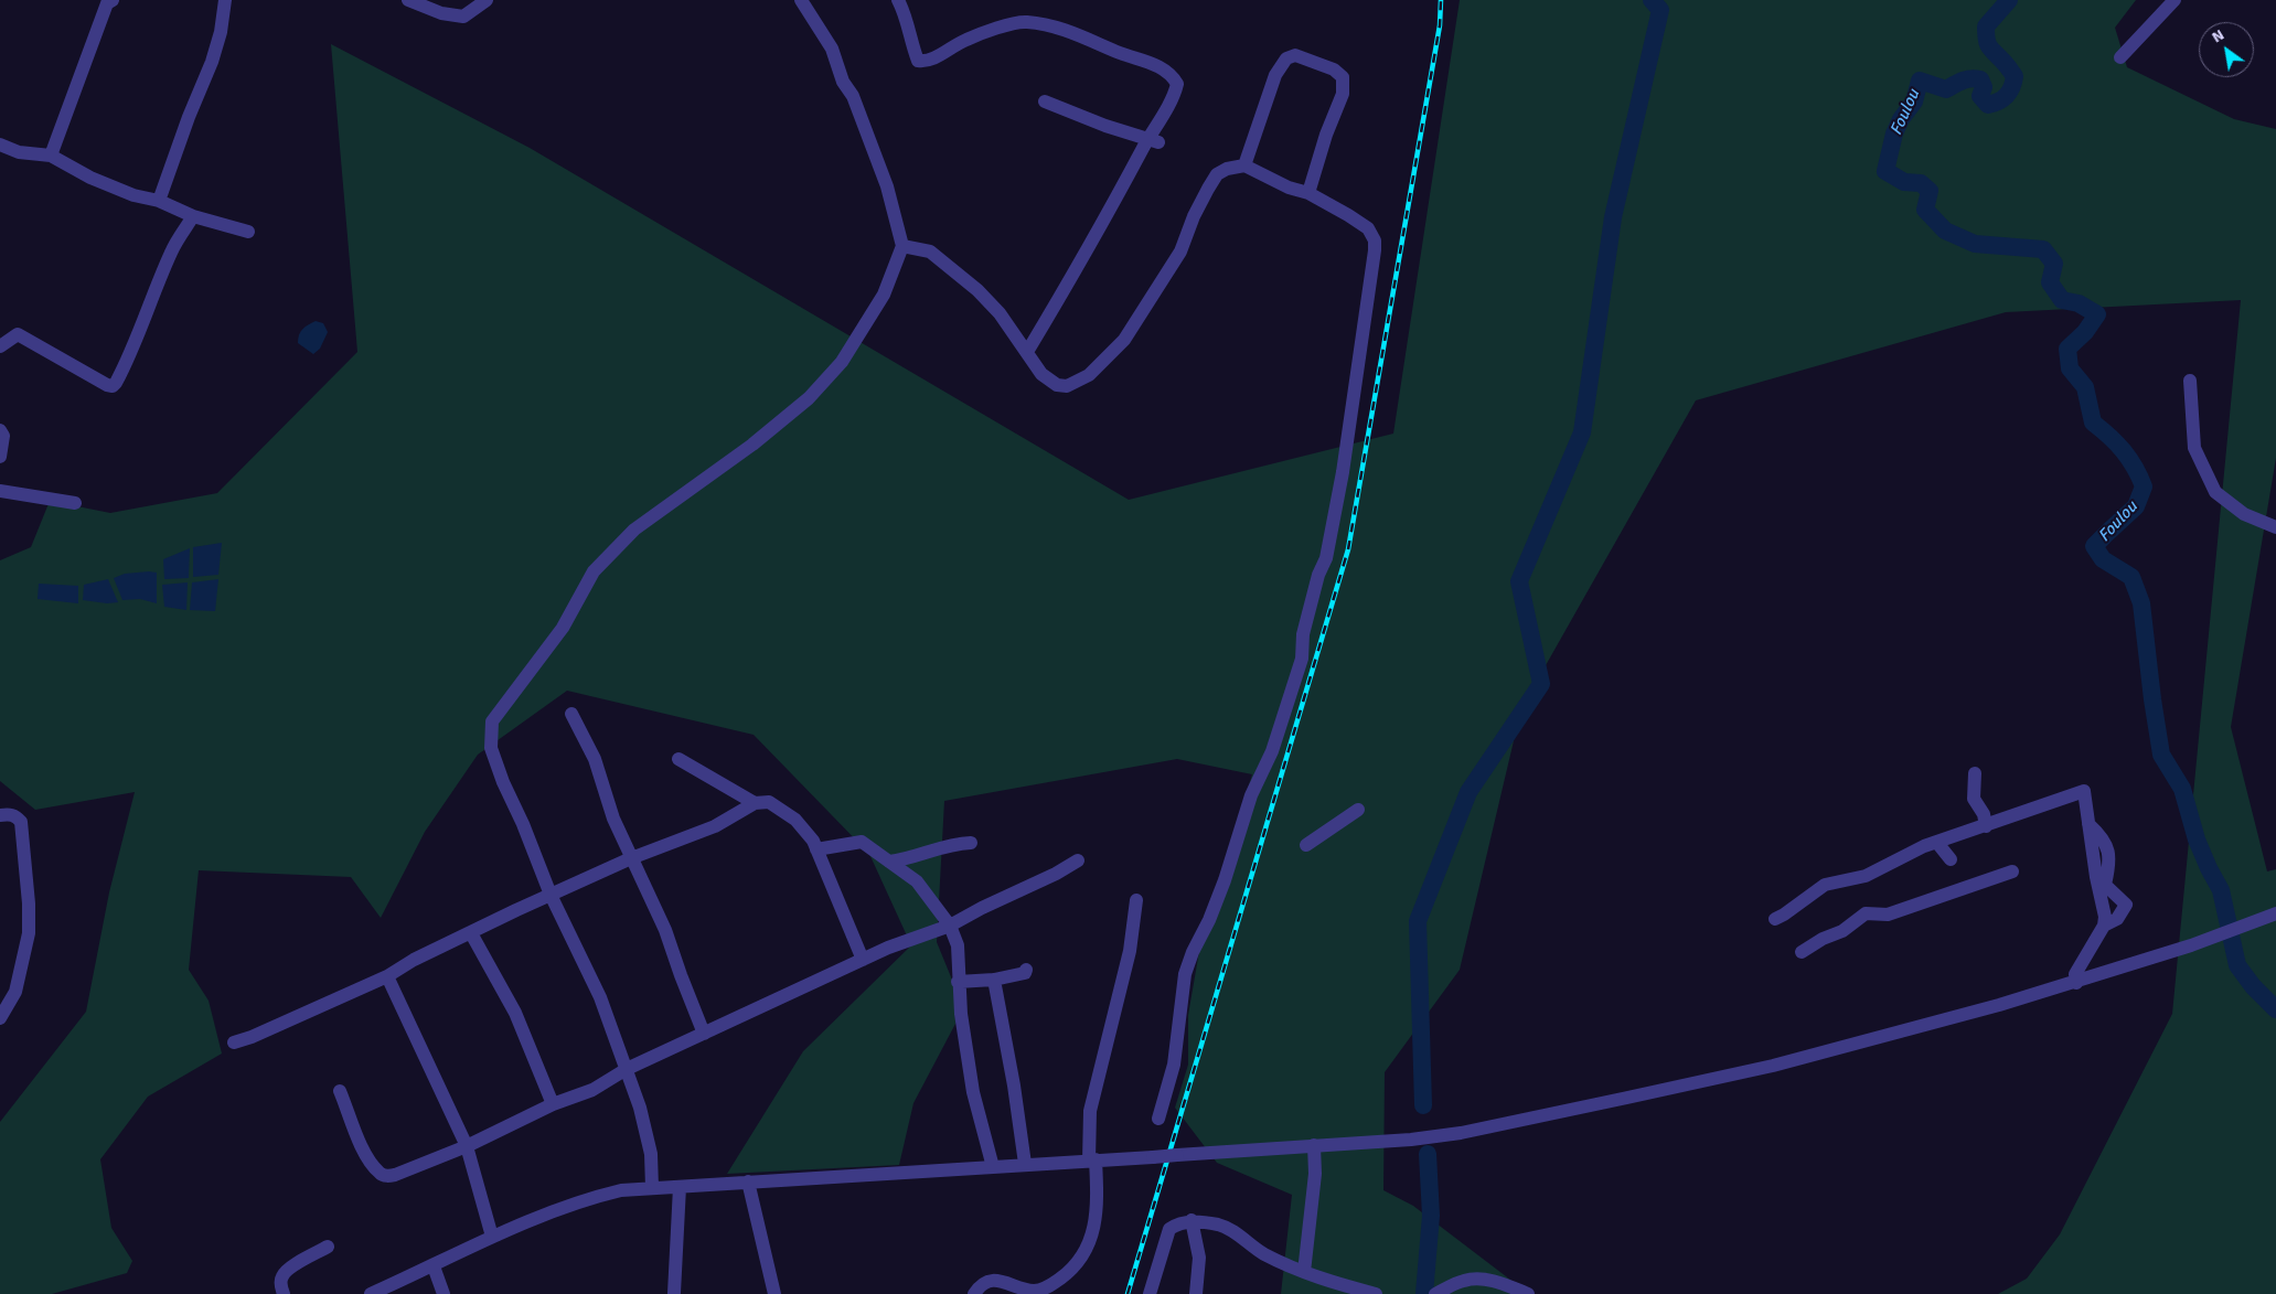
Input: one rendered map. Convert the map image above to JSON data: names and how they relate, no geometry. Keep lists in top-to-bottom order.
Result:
{
  "water": ["Foulou"],
  "north": "top left"
}
